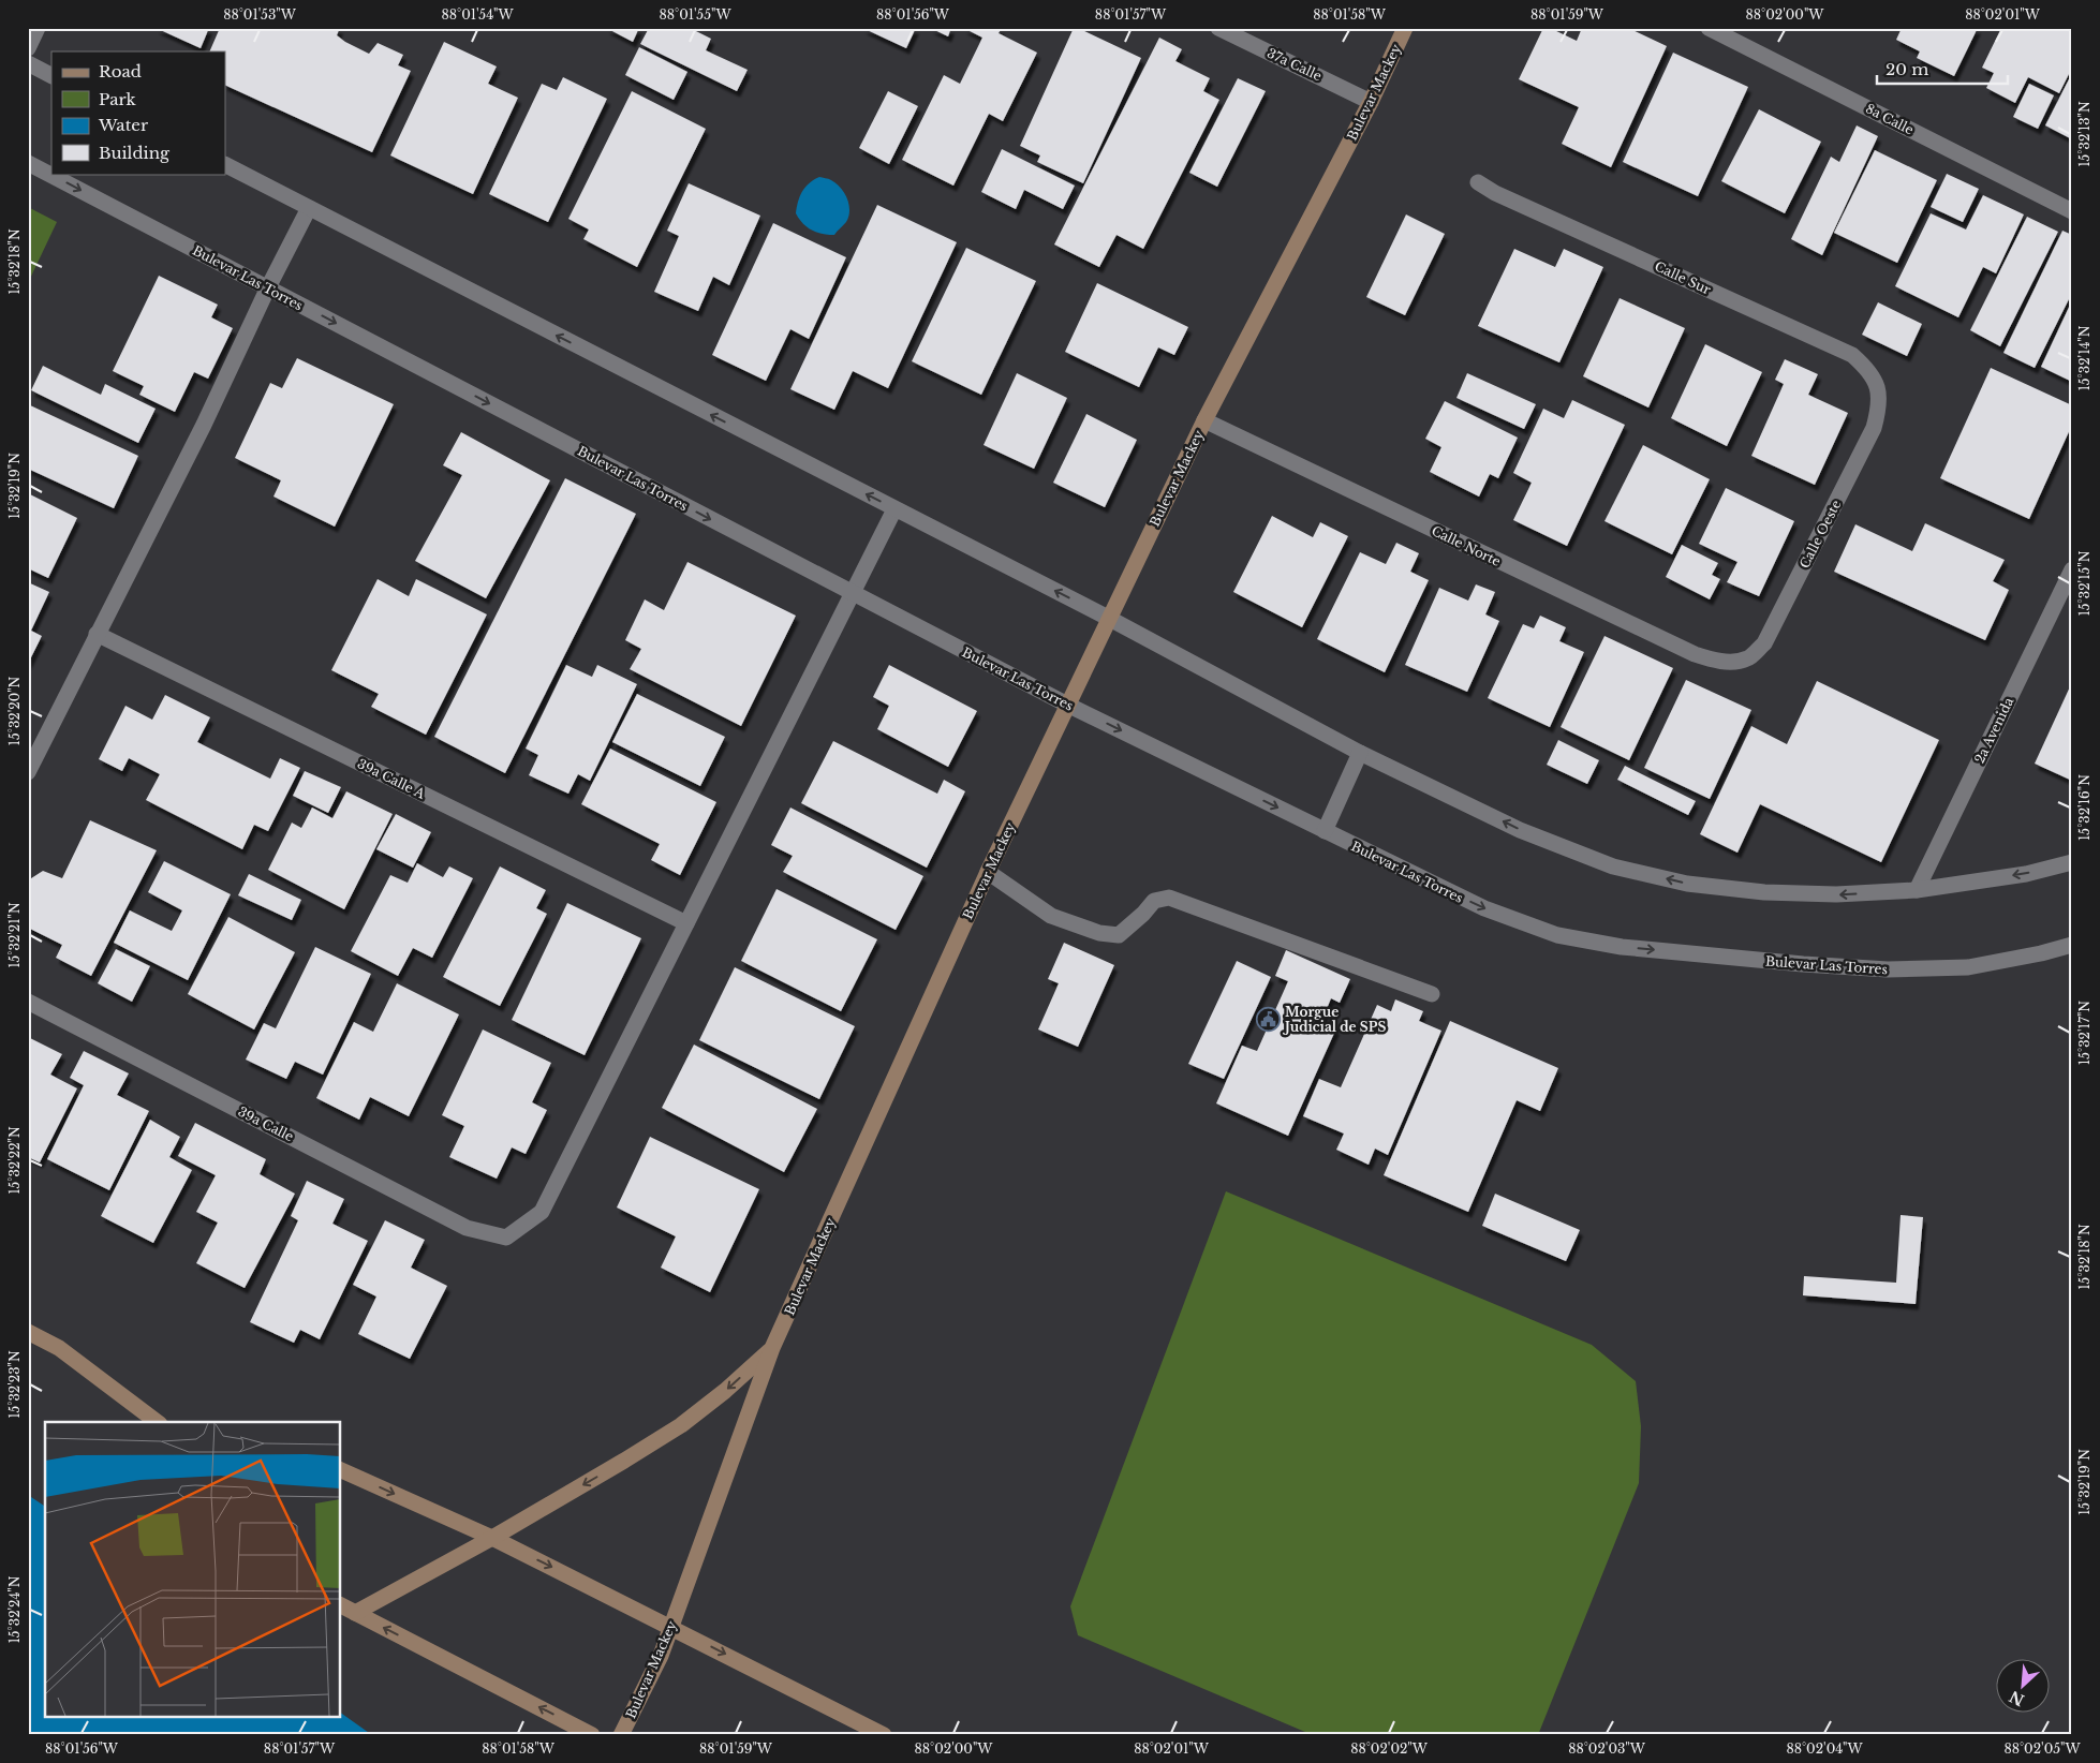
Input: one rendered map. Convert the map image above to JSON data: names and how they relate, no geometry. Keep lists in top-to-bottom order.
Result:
{
  "streets": {
    "main road": ["Bulevar Mackey"],
    "street": [
      "37a Calle",
      "8a Calle",
      "Bulevar Las Torres",
      "Calle Sur",
      "Calle Oeste",
      "Calle Norte",
      "2a Avenida",
      "39a Calle A",
      "39a Calle"
    ]
  },
  "crossings": [
    ["37a Calle", "Bulevar Mackey"],
    ["Bulevar Mackey", "Bulevar Las Torres"],
    ["Bulevar Mackey", "Calle Norte"],
    ["Calle Sur", "Calle Oeste"],
    ["Calle Oeste", "Calle Norte"],
    ["39a Calle A", "39a Calle"]
  ],
  "places": {
    "public building": ["Morgue Judicial de SPS"]
  },
  "legend": [
    "Road",
    "Park",
    "Water",
    "Building"
  ],
  "scale_bar": "20 m",
  "north": "bottom left",
  "coordinates": [
    "88°01'53\"W",
    "88°01'54\"W",
    "88°01'55\"W",
    "88°01'56\"W",
    "88°01'57\"W",
    "88°01'58\"W",
    "88°01'59\"W",
    "88°02'00\"W",
    "88°02'01\"W",
    "15°32'13\"N",
    "15°32'18\"N",
    "15°32'14\"N",
    "15°32'19\"N",
    "15°32'15\"N",
    "15°32'20\"N",
    "15°32'16\"N",
    "15°32'21\"N",
    "15°32'17\"N",
    "15°32'22\"N",
    "15°32'23\"N",
    "15°32'24\"N",
    "88°02'02\"W",
    "88°02'03\"W",
    "88°02'04\"W",
    "88°02'05\"W"
  ]
}
